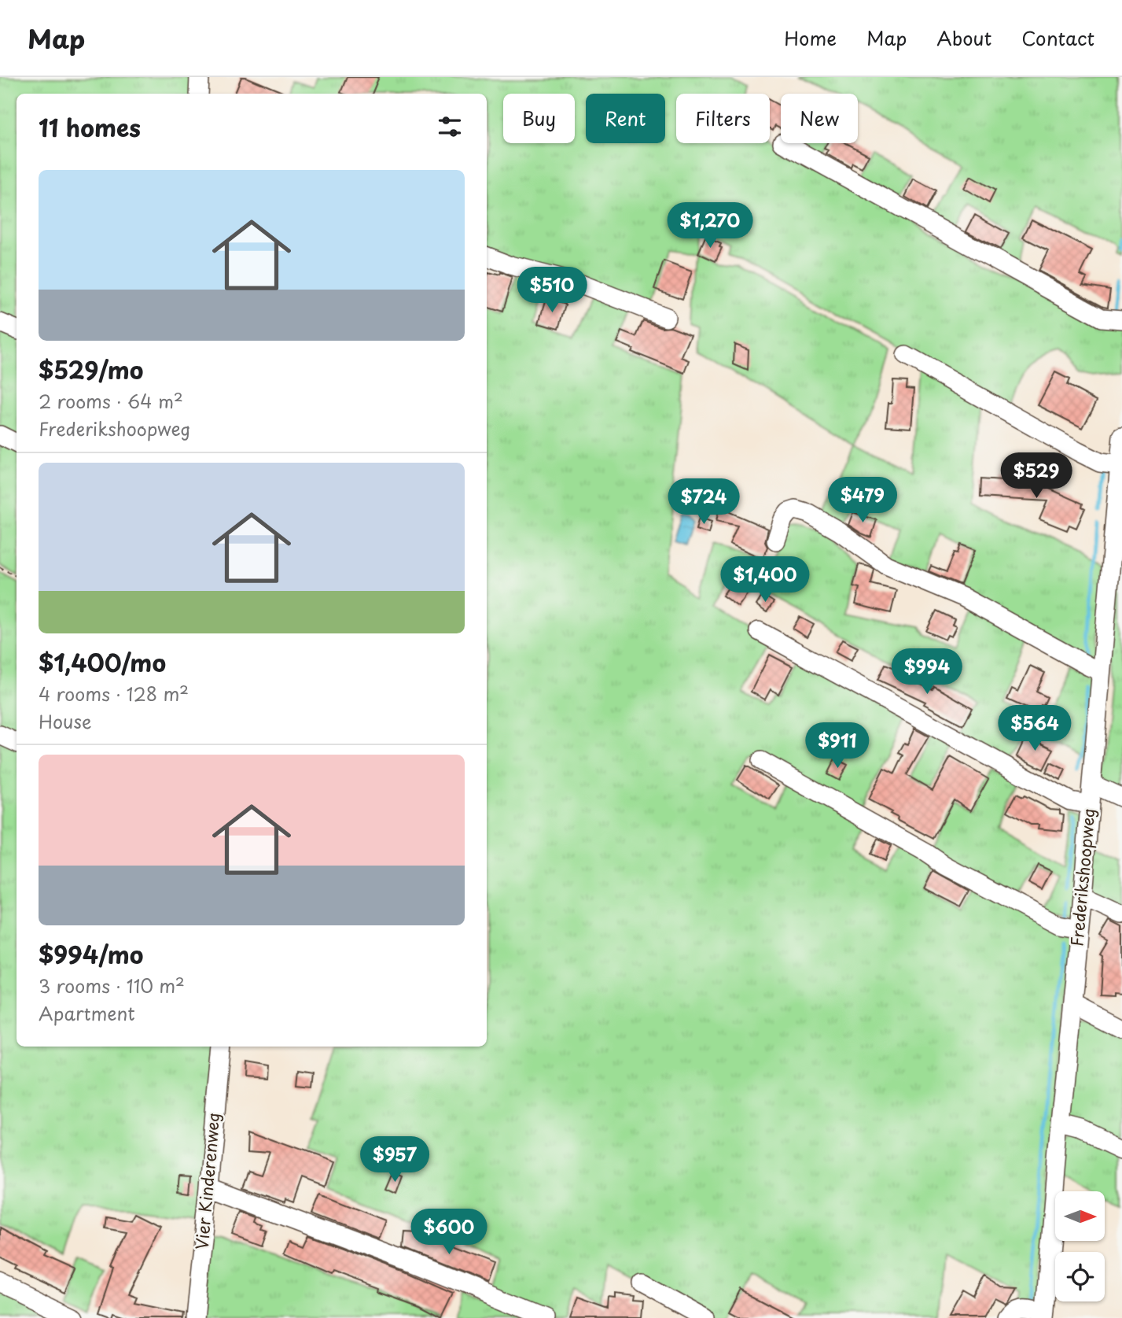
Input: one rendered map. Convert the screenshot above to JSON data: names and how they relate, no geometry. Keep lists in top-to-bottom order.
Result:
{
  "streets": {
    "street": ["Frederikshoopweg", "Vier Kinderenweg"]
  },
  "north": "right",
  "page": {
    "header": "Map",
    "nav": [
      "Home",
      "Map",
      "About",
      "Contact"
    ],
    "chip": [
      "Buy",
      "Rent",
      "Filters",
      "New"
    ],
    "heading": "11 homes",
    "list": [
      {
        "name": "$529/mo",
        "note": "2 rooms · 64 m² · Frederikshoopweg"
      },
      {
        "name": "$1,400/mo",
        "note": "4 rooms · 128 m² · House"
      },
      {
        "name": "$994/mo",
        "note": "3 rooms · 110 m² · Apartment"
      }
    ],
    "price": [
      "$1,270",
      "$510",
      "$529",
      "$479",
      "$724",
      "$1,400",
      "$994",
      "$564",
      "$911",
      "$957",
      "$600"
    ]
  }
}
